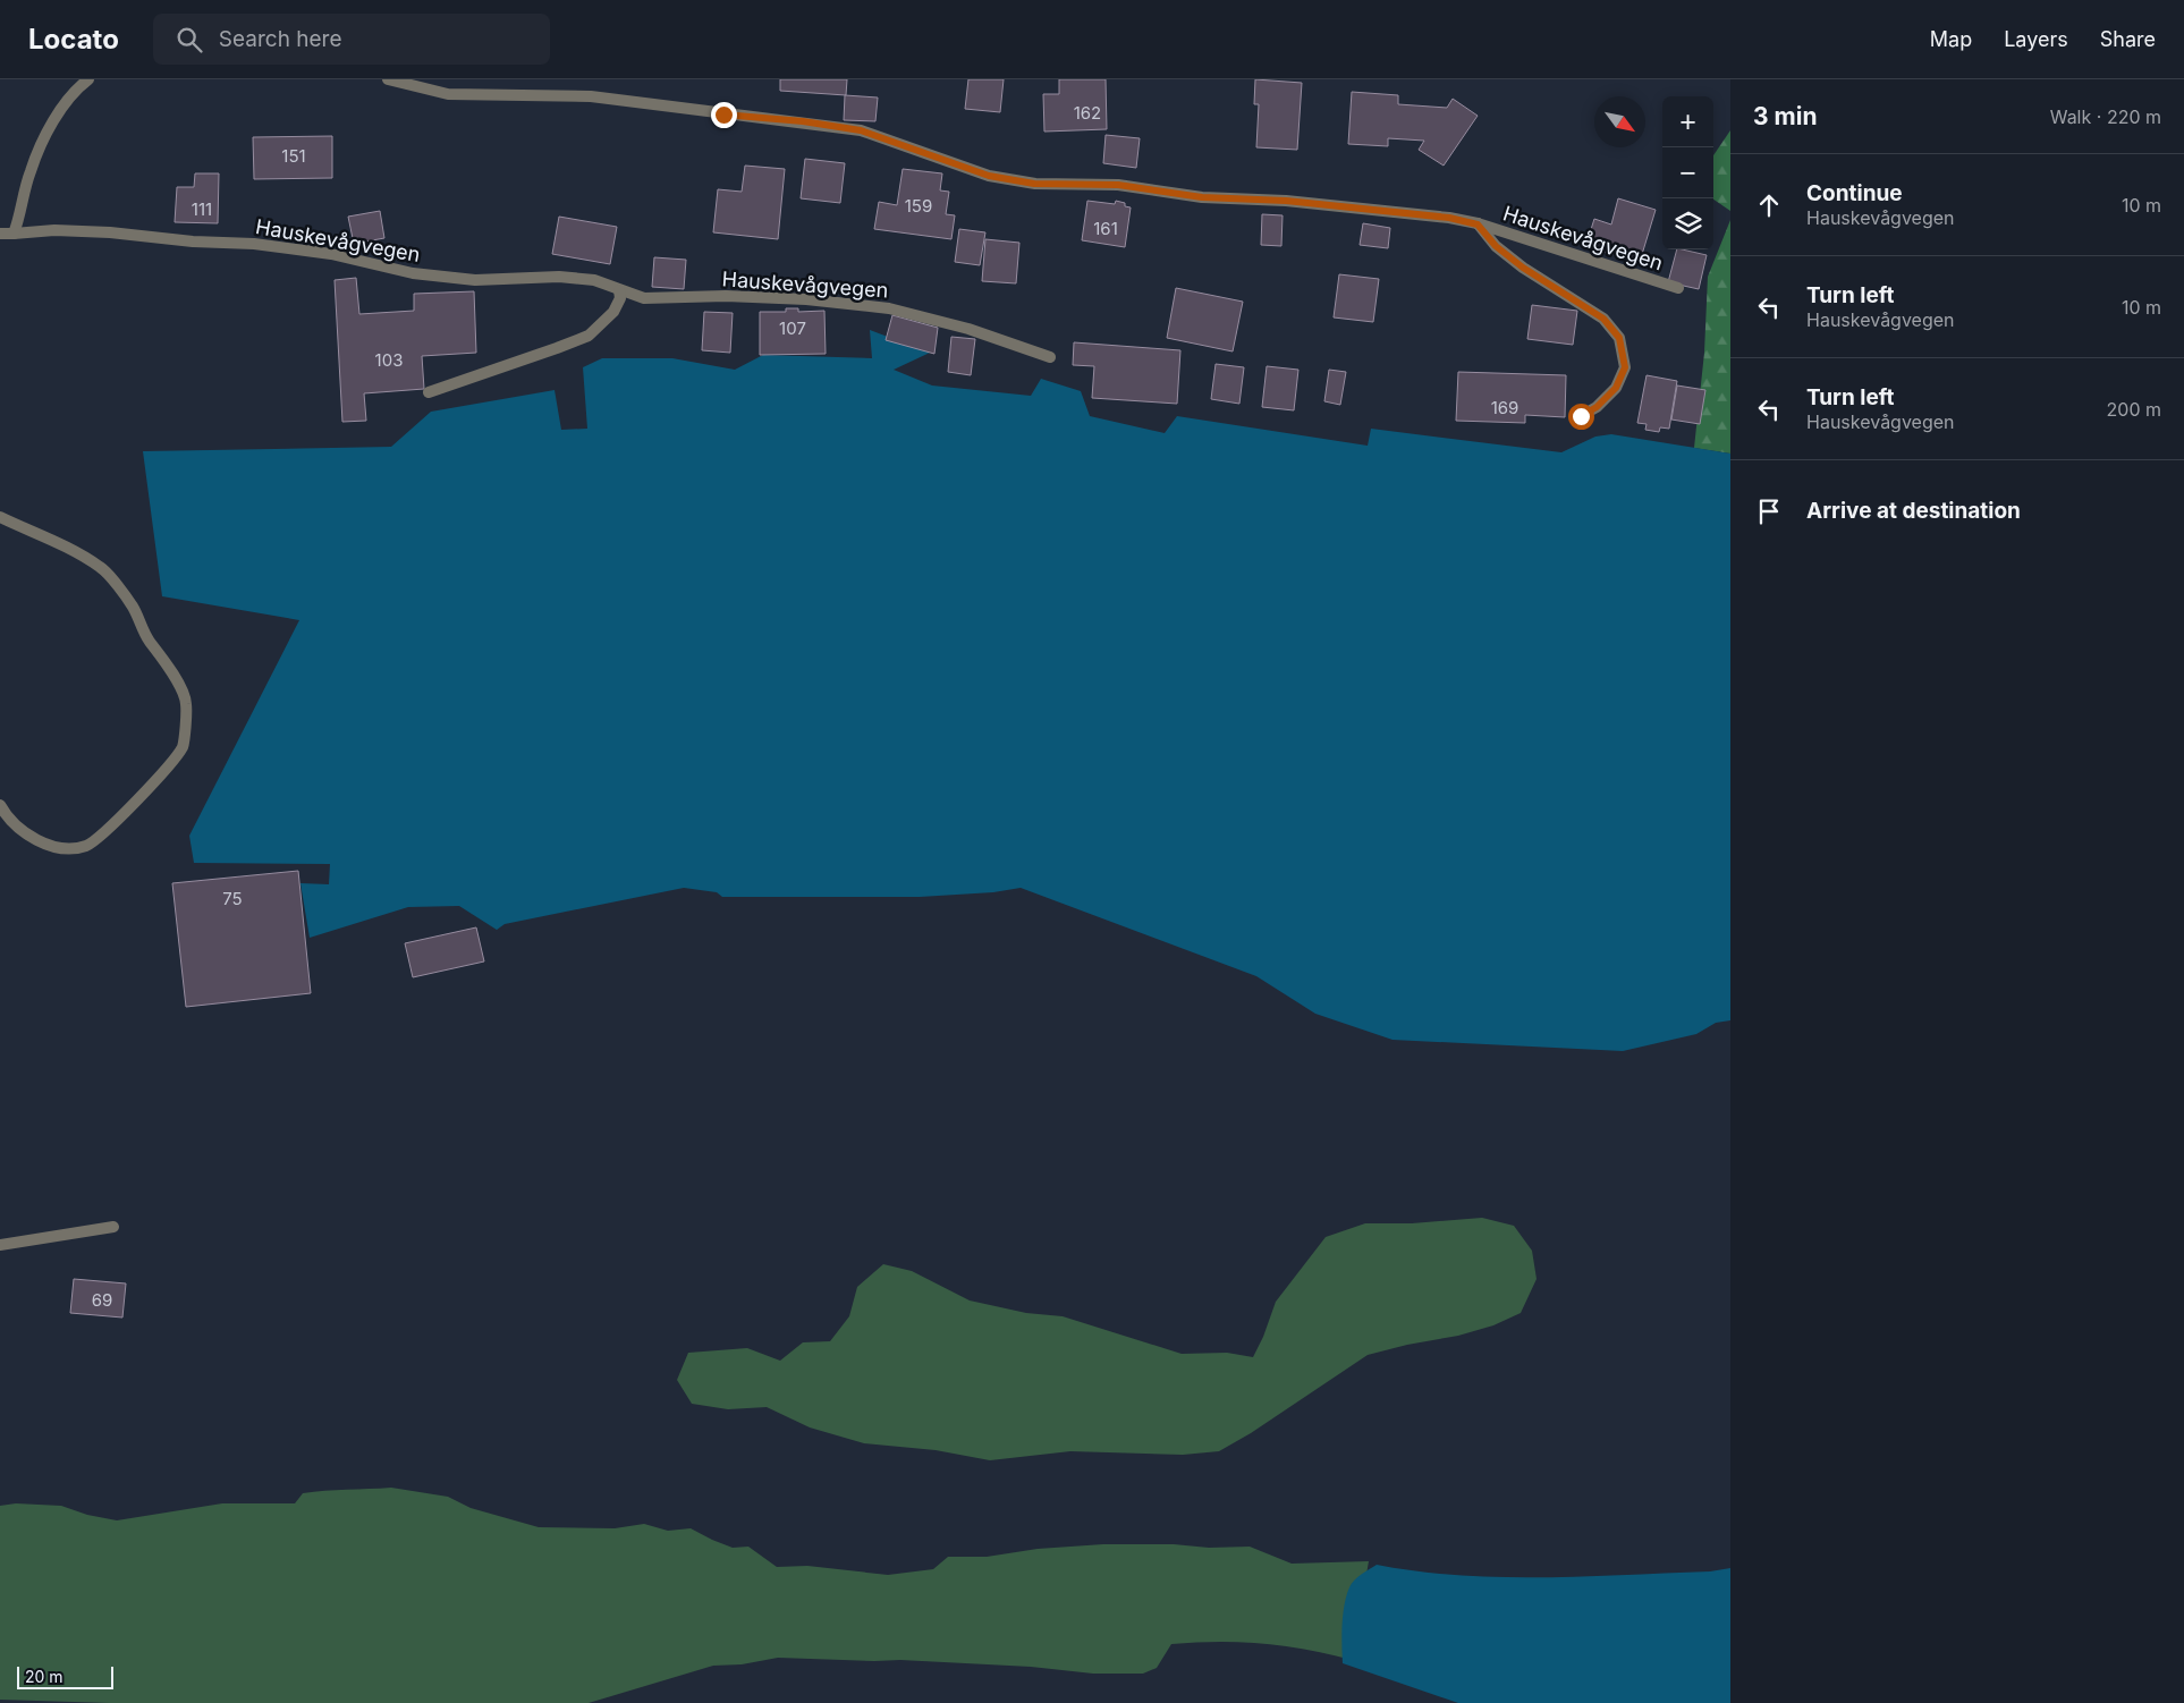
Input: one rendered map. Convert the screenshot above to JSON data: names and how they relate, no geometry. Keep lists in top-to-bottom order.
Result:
{
  "streets": {
    "street": ["Hauskevågvegen"]
  },
  "house_numbers": [
    "162",
    "151",
    "159",
    "111",
    "161",
    "107",
    "103",
    "169",
    "75",
    "69"
  ],
  "scale_bar": "20 m",
  "north": "bottom right",
  "page": {
    "header": "Locato",
    "search": "Search here",
    "nav": ["Map", "Layers", "Share"],
    "heading": ["3 min", "Walk · 220 m"],
    "map_buttons": ["+", "−"],
    "list": [
      ["Continue", "Hauskevågvegen", "10 m"],
      ["Turn left", "Hauskevågvegen", "10 m"],
      ["Turn left", "Hauskevågvegen", "200 m"],
      "Arrive at destination"
    ],
    "scale": "20 m"
  }
}
